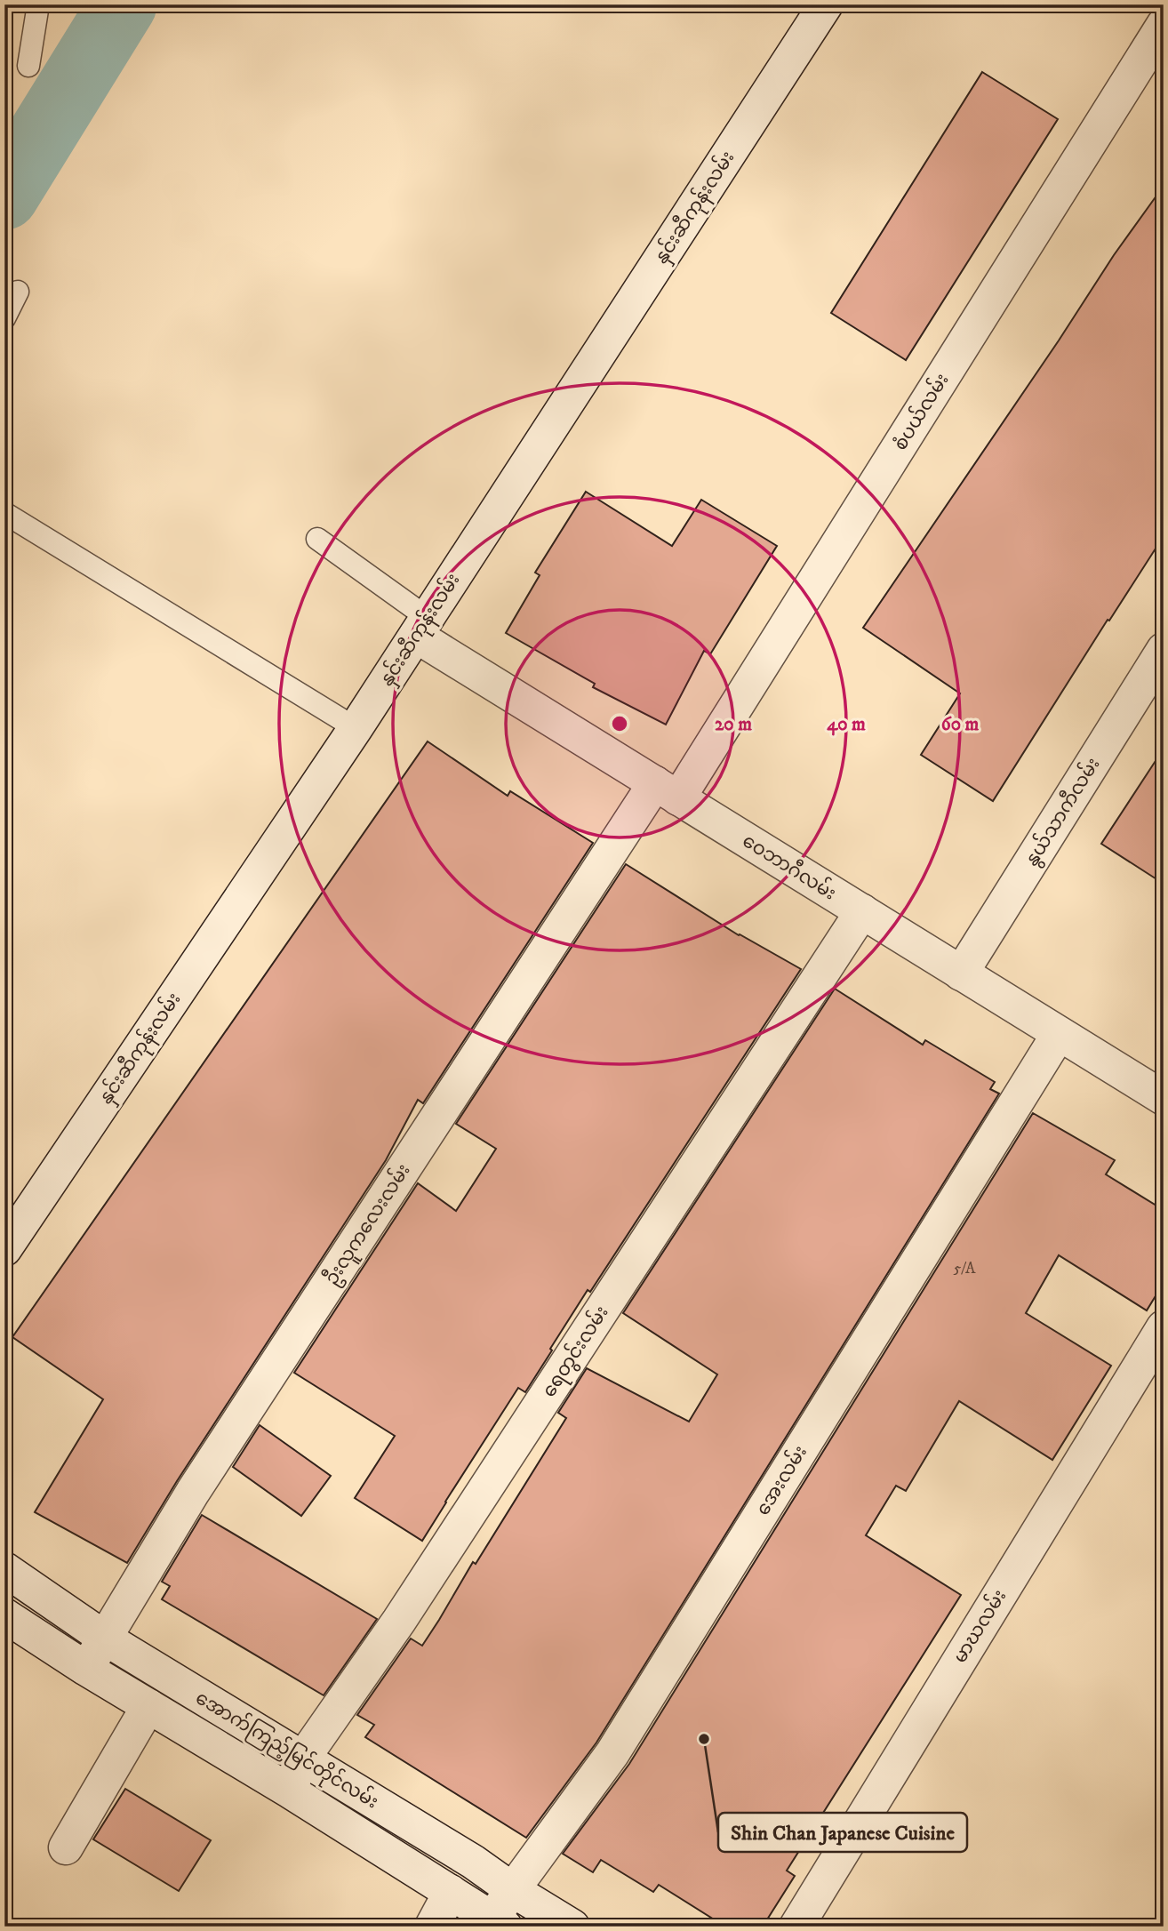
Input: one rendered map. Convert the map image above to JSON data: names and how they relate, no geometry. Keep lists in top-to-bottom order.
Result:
{
  "streets": {
    "street": [
      "နှင်းဆီကုန်းလမ်း",
      "စံပယ်လမ်း",
      "နွယ်သာကီလမ်း",
      "ဝေဘာဂီလမ်း",
      "ဦးလူကလေးလမ်း",
      "ရေတွင်းလမ်း",
      "အေးလမ်း",
      "မာဃလမ်း",
      "အောက်ကြည့်မြင်တိုင်လမ်း"
    ]
  },
  "crossings": [
    ["နှင်းဆီကုန်းလမ်း", "ဝေဘာဂီလမ်း"],
    ["စံပယ်လမ်း", "ဝေဘာဂီလမ်း"],
    ["စံပယ်လမ်း", "ဦးလူကလေးလမ်း"],
    ["နွယ်သာကီလမ်း", "ဝေဘာဂီလမ်း"],
    ["ဝေဘာဂီလမ်း", "ဦးလူကလေးလမ်း"],
    ["ဝေဘာဂီလမ်း", "ရေတွင်းလမ်း"],
    ["ဝေဘာဂီလမ်း", "အေးလမ်း"],
    ["ဦးလူကလေးလမ်း", "အောက်ကြည့်မြင်တိုင်လမ်း"],
    ["ရေတွင်းလမ်း", "အောက်ကြည့်မြင်တိုင်လမ်း"],
    ["အေးလမ်း", "အောက်ကြည့်မြင်တိုင်လမ်း"]
  ],
  "places": ["Shin Chan Japanese Cuisine"],
  "house_numbers": ["5/A"],
  "rings": ["20 m", "40 m", "60 m"]
}
